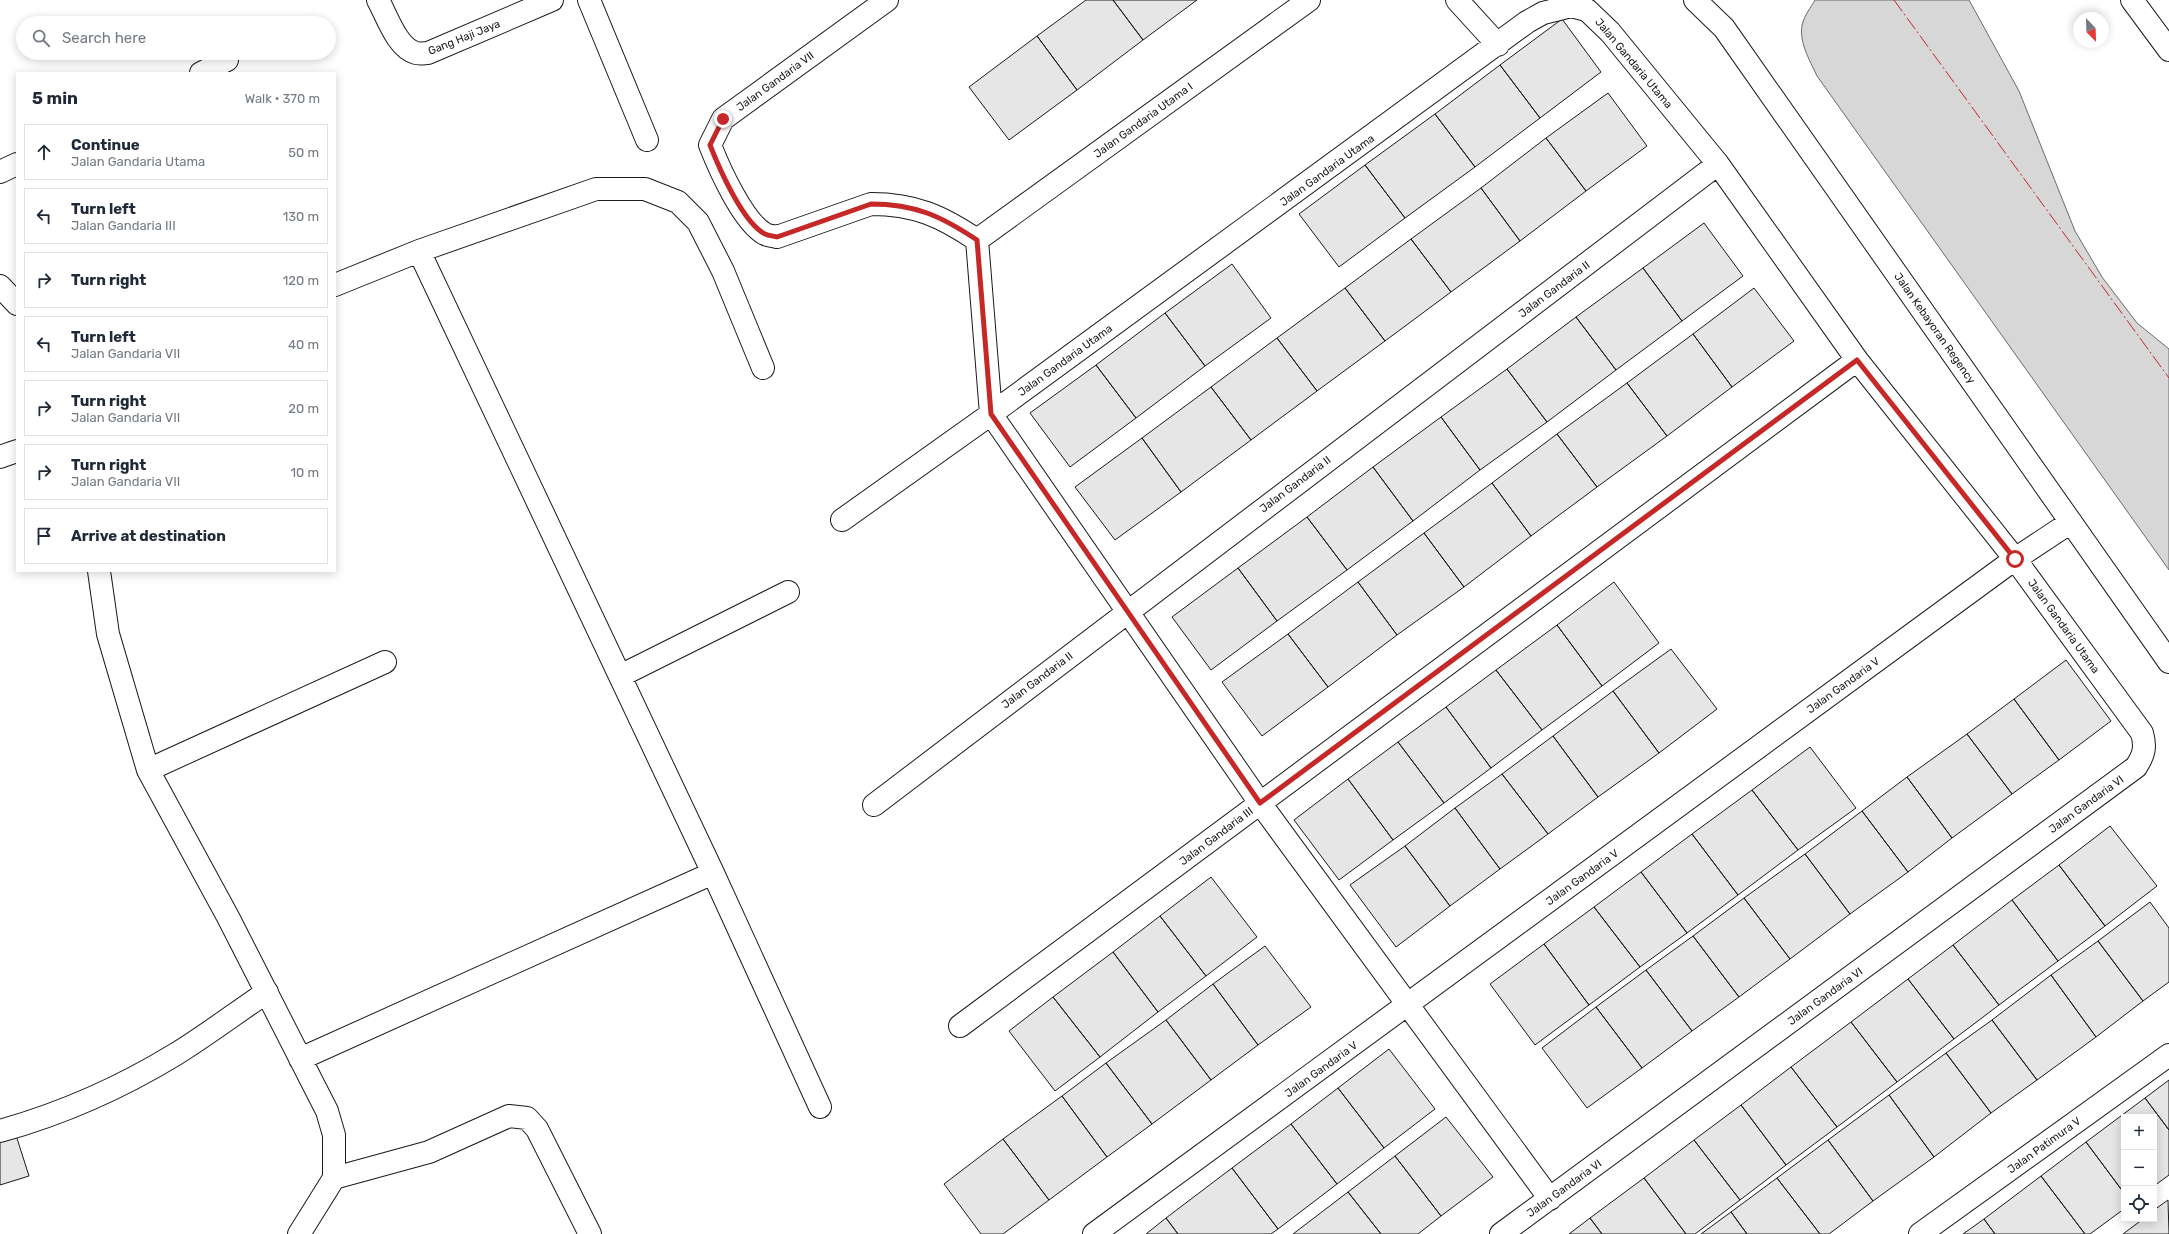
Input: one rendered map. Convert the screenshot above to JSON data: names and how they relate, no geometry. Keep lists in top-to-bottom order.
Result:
{
  "streets": {
    "street": [
      "Gang Haji Jaya",
      "Jalan Gandaria Utama",
      "Jalan Gandaria VII",
      "Jalan Gandaria Utama I",
      "Jalan Gandaria II",
      "Jalan Kebayoran Regency",
      "Jalan Gandaria V",
      "Jalan Gandaria VI",
      "Jalan Gandaria III",
      "Jalan Patimura V"
    ]
  },
  "crossings": [
    ["Jalan Gandaria Utama", "Jalan Gandaria II"],
    ["Jalan Gandaria Utama", "Jalan Gandaria V"],
    ["Jalan Gandaria Utama", "Jalan Gandaria VI"],
    ["Jalan Gandaria Utama", "Jalan Gandaria III"],
    ["Jalan Gandaria VII", "Jalan Gandaria Utama I"],
    ["Jalan Kebayoran Regency", "Jalan Gandaria V"]
  ],
  "north": "bottom right",
  "page": {
    "search": "Search here",
    "heading": ["5 min", "Walk · 370 m"],
    "list": [
      ["Continue", "Jalan Gandaria Utama", "50 m"],
      ["Turn left", "Jalan Gandaria III", "130 m"],
      ["Turn right", "120 m"],
      ["Turn left", "Jalan Gandaria VII", "40 m"],
      ["Turn right", "Jalan Gandaria VII", "20 m"],
      ["Turn right", "Jalan Gandaria VII", "10 m"],
      "Arrive at destination"
    ],
    "map_buttons": ["+", "−"]
  }
}
